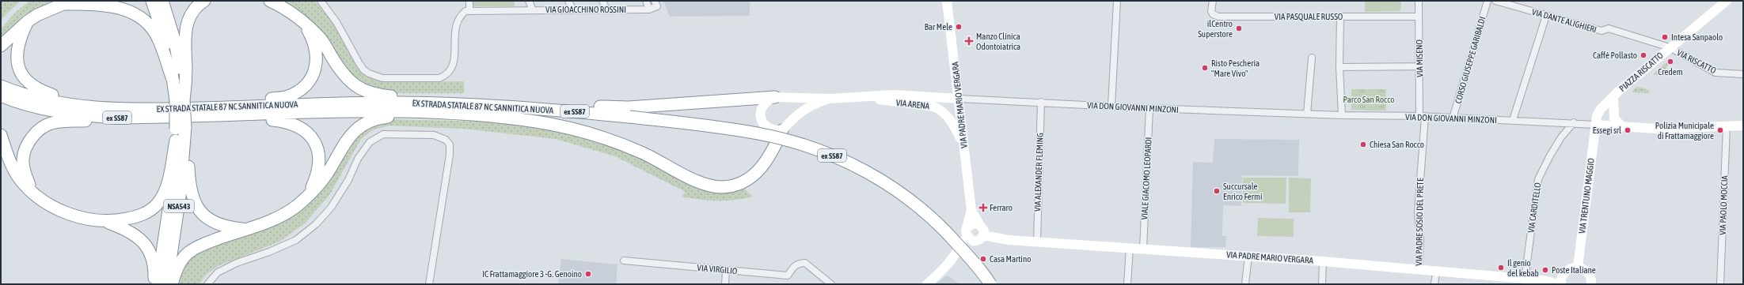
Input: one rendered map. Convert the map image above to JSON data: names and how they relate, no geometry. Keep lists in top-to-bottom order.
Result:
{
  "streets": {
    "highway": ["EX STRADA STATALE 87 NC SANNITICA NUOVA", "ex SS87", "NSA543"],
    "street": [
      "VIA GIOACCHINO ROSSINI",
      "VIA PASQUALE RUSSO",
      "VIA DANTE ALIGHIERI",
      "VIA MISENO",
      "CORSO GIUSEPPE GARIBALDI",
      "VIA RISCATTO",
      "PIAZZA RISCATTO",
      "VIA ARENA",
      "VIA PADRE MARIO VERGARA",
      "VIA DON GIOVANNI MINZONI",
      "VIA ALEXANDER FLEMING",
      "VIALE GIACOMO LEOPARDI",
      "VIA TRENTUNO MAGGIO",
      "VIA PAOLO MOCCIA",
      "VIA CARDITELLO",
      "VIA PADRE SOSIO DEL PRETE",
      "VIA VIRGILIO"
    ]
  },
  "crossings": [
    ["VIA PASQUALE RUSSO", "VIA MISENO"],
    ["VIA DANTE ALIGHIERI", "VIA RISCATTO"],
    ["VIA DANTE ALIGHIERI", "PIAZZA RISCATTO"],
    ["VIA MISENO", "VIA DON GIOVANNI MINZONI"],
    ["VIA MISENO", "VIA PADRE SOSIO DEL PRETE"],
    ["CORSO GIUSEPPE GARIBALDI", "VIA DON GIOVANNI MINZONI"],
    ["VIA RISCATTO", "PIAZZA RISCATTO"],
    ["PIAZZA RISCATTO", "VIA DON GIOVANNI MINZONI"],
    ["PIAZZA RISCATTO", "VIA TRENTUNO MAGGIO"],
    ["VIA ARENA", "VIA PADRE MARIO VERGARA"],
    ["VIA ARENA", "VIA DON GIOVANNI MINZONI"],
    ["VIA PADRE MARIO VERGARA", "VIA DON GIOVANNI MINZONI"],
    ["VIA PADRE MARIO VERGARA", "VIA ALEXANDER FLEMING"],
    ["VIA PADRE MARIO VERGARA", "VIALE GIACOMO LEOPARDI"],
    ["VIA PADRE MARIO VERGARA", "VIA CARDITELLO"],
    ["VIA PADRE MARIO VERGARA", "VIA PADRE SOSIO DEL PRETE"],
    ["VIA DON GIOVANNI MINZONI", "VIA ALEXANDER FLEMING"],
    ["VIA DON GIOVANNI MINZONI", "VIALE GIACOMO LEOPARDI"],
    ["VIA DON GIOVANNI MINZONI", "VIA TRENTUNO MAGGIO"],
    ["VIA DON GIOVANNI MINZONI", "VIA CARDITELLO"],
    ["VIA DON GIOVANNI MINZONI", "VIA PADRE SOSIO DEL PRETE"]
  ],
  "parks": ["Parco San Rocco"],
  "places": {
    "other": [
      "Bar Mele",
      "ilCentro Superstore",
      "Intesa Sanpaolo",
      "Caffè Pollasto",
      "Credem",
      "Risto Pescheria \"Mare Vivo\"",
      "Essegi srl",
      "Polizia Municipale di Frattamaggiore",
      "Chiesa San Rocco",
      "Succursale Enrico Fermi",
      "Casa Martino",
      "Il genio del kebab",
      "Poste Italiane",
      "IC Frattamaggiore 3 -G. Genoino"
    ],
    "health": ["Manzo Clinica Odontoiatrica", "Ferraro"]
  }
}
